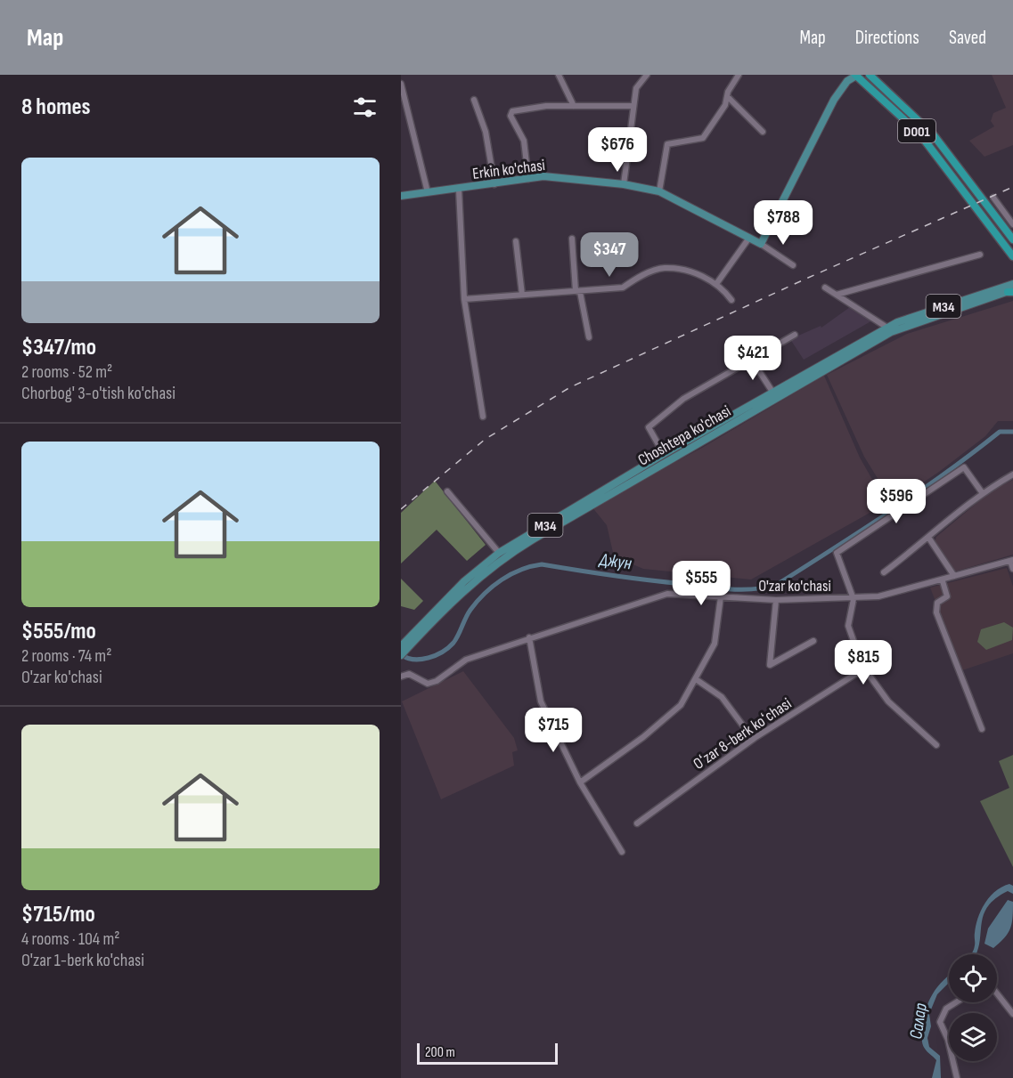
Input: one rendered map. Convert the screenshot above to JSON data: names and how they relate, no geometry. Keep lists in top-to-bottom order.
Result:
{
  "streets": {
    "highway": ["D001"],
    "main road": ["Erkin ko'chasi", "M34", "Choshtepa ko'chasi"],
    "street": ["O'zar ko'chasi", "Oʻzar 8-berk koʻchasi"]
  },
  "water": ["Джун", "Салар"],
  "scale_bar": "200 m",
  "page": {
    "header": "Map",
    "nav": ["Map", "Directions", "Saved"],
    "heading": "8 homes",
    "price": [
      "$676",
      "$788",
      "$347",
      "$421",
      "$596",
      "$555",
      "$815",
      "$715"
    ],
    "list": [
      {
        "name": "$347/mo",
        "note": "2 rooms · 52 m² · Chorbog' 3-o'tish ko'chasi"
      },
      {
        "name": "$555/mo",
        "note": "2 rooms · 74 m² · O'zar ko'chasi"
      },
      {
        "name": "$715/mo",
        "note": "4 rooms · 104 m² · O'zar 1-berk ko'chasi"
      }
    ],
    "scale": "200 m"
  }
}
